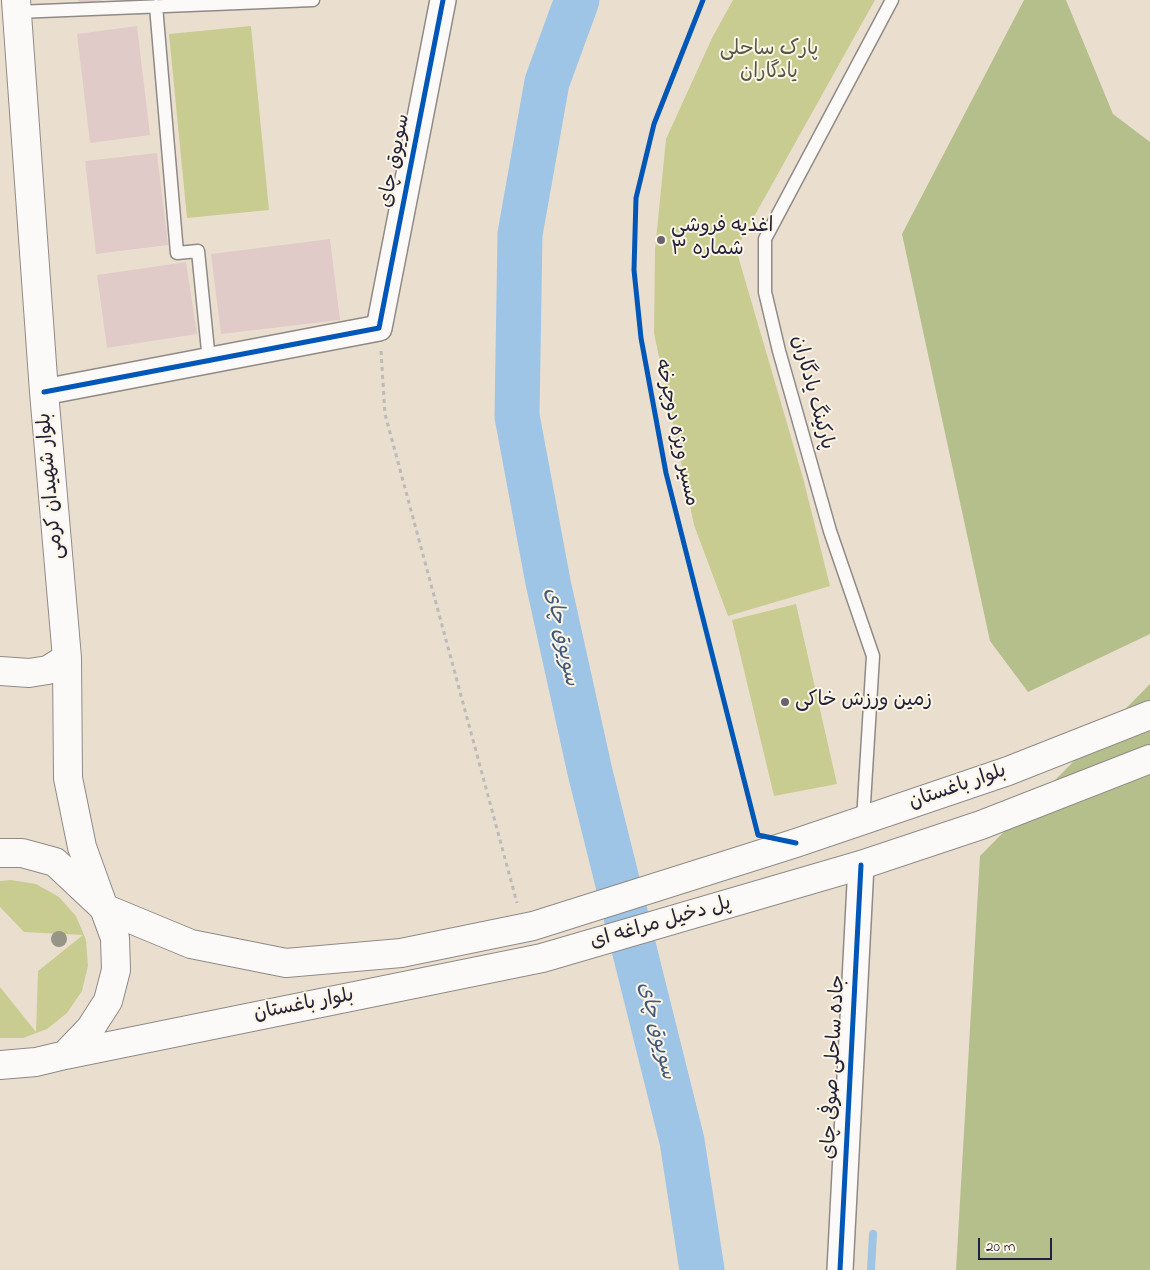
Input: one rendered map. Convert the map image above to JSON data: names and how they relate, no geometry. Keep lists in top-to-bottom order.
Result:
{
  "streets": {
    "main road": ["بلوار شهیدان کرمی", "بلوار باغستان", "پل دخیل مراغه ای"],
    "street": ["سویوق چای", "جاده ساحلی صوفی چای"],
    "lane": ["پارکینگ یادگاران"],
    "cycle path": ["مسیر ویژه دوچرخه"]
  },
  "crossings": [
    ["پارکینگ یادگاران", "بلوار باغستان"],
    ["بلوار شهیدان کرمی", "بلوار باغستان"],
    ["بلوار باغستان", "پل دخیل مراغه ای"],
    ["بلوار باغستان", "جاده ساحلی صوفی چای"]
  ],
  "water": ["سویوق چای"],
  "parks": ["پارک ساحلی یادگاران"],
  "places": ["اغذیه فروشی شماره ۳", "زمین ورزش خاکی"],
  "scale_bar": "20 m"
}
